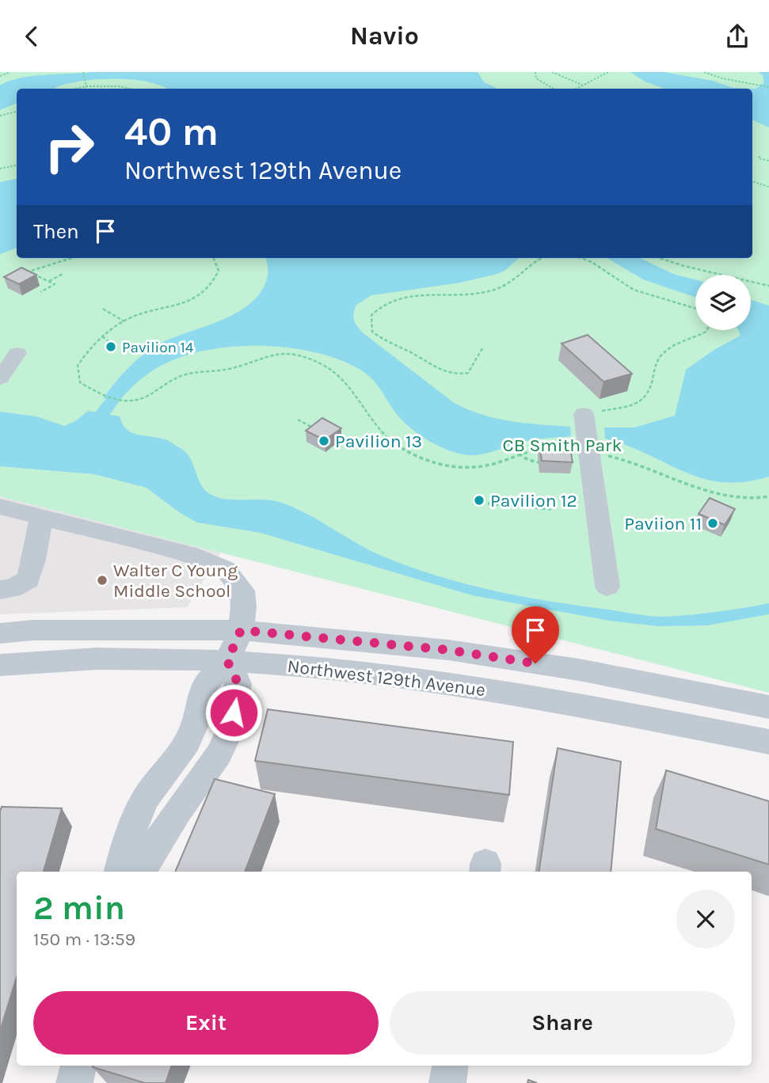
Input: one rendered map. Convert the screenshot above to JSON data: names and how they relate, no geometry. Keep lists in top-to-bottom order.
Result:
{
  "streets": {
    "street": ["Northwest 129th Avenue"]
  },
  "parks": ["CB Smith Park"],
  "places": [
    "Pavilion 14",
    "Pavilion 13",
    "Pavilion 12",
    "Paviion 11",
    "Walter C Young Middle School"
  ],
  "page": {
    "header": "Navio",
    "turn": ["40 m", "Northwest 129th Avenue"],
    "then": "Then",
    "heading": ["2 min", "150 m · 13:59"],
    "buttons": ["Exit", "Share"]
  }
}
